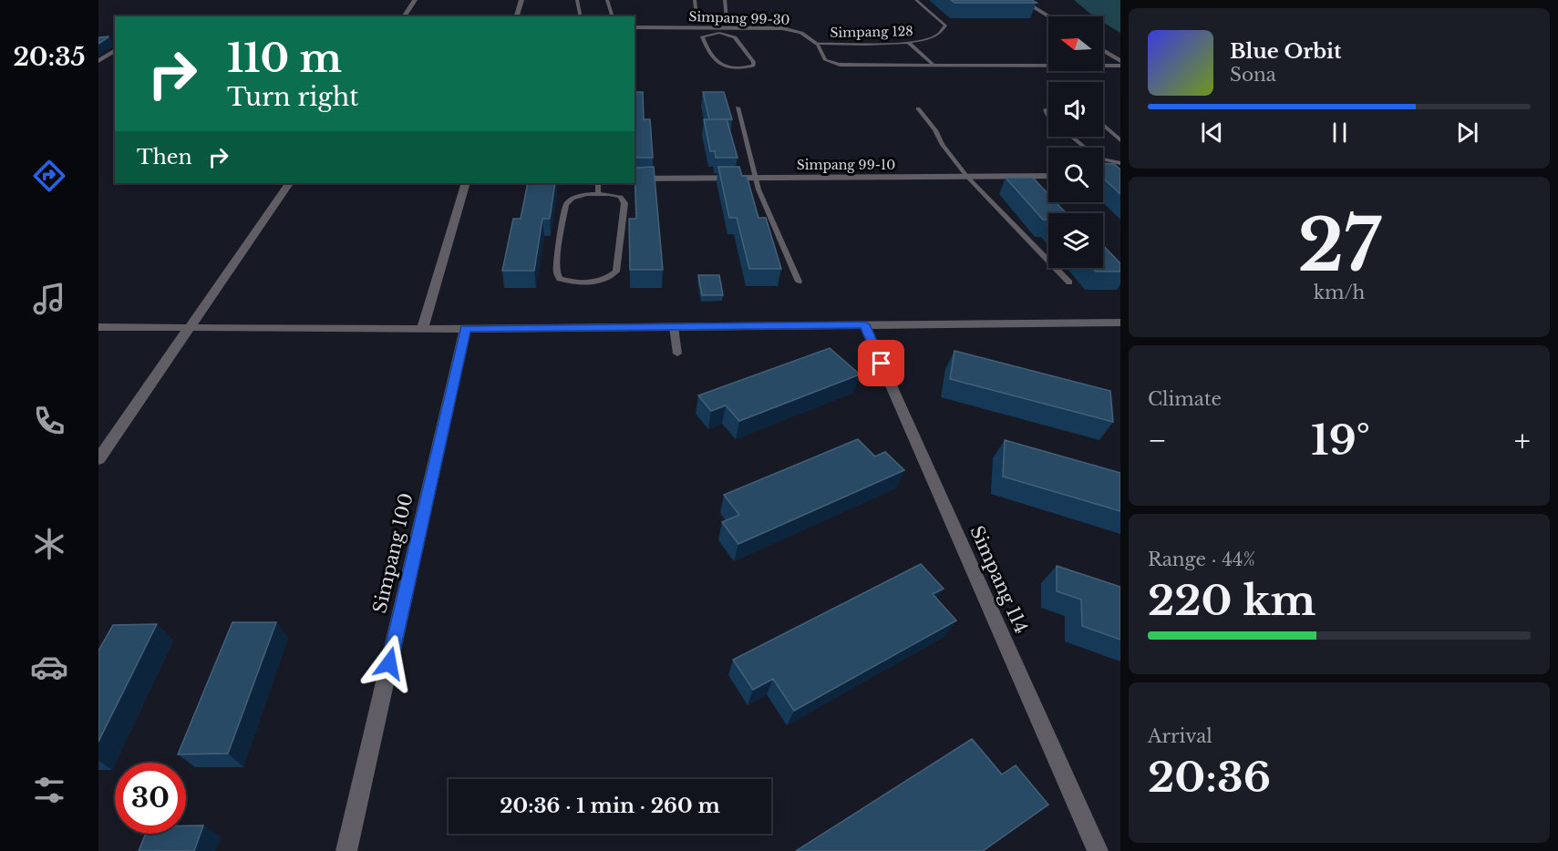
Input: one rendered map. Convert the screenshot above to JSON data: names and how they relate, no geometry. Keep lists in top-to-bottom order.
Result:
{
  "streets": {
    "street": [
      "Simpang 99-30",
      "Simpang 99-10",
      "Simpang 100",
      "Simpang 114"
    ],
    "lane": ["Simpang 128"]
  },
  "crossings": [
    ["Simpang 99-30", "Simpang 128"]
  ],
  "north": "left",
  "page": {
    "tabs": "20:35",
    "turn": ["110 m", "Turn right"],
    "song": ["Blue Orbit", "Sona"],
    "then": "Then",
    "tile": [
      ["27", "km/h"],
      "Climate",
      ["Range · 44%", "220 km"],
      ["Arrival", "20:36"]
    ],
    "heat": ["−", "19°", "+"],
    "limit": "30",
    "trip": "20:36 · 1 min · 260 m"
  }
}
